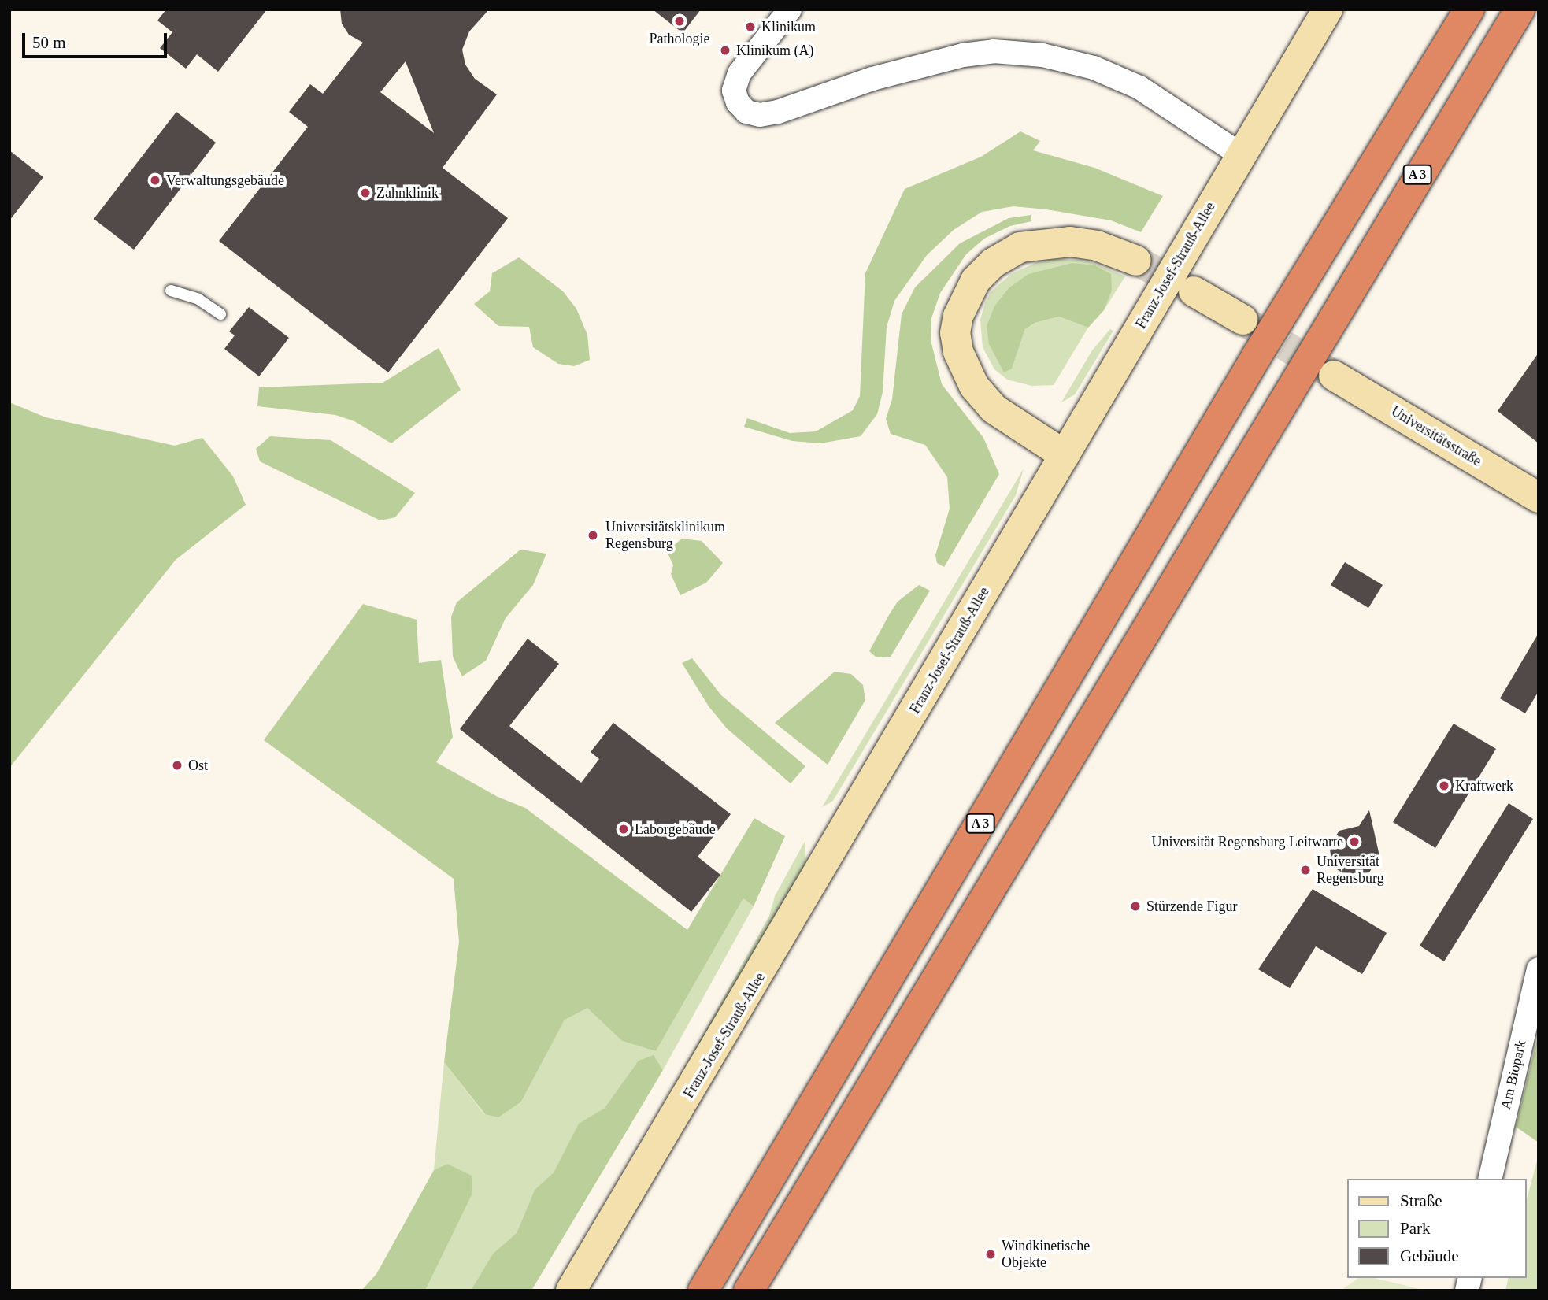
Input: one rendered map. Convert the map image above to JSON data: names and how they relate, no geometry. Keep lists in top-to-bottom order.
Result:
{
  "streets": {
    "highway": ["A 3"],
    "street": ["Franz-Josef-Strauß-Allee", "Universitätsstraße", "Am Biopark"]
  },
  "places": [
    "Pathologie",
    "Klinikum",
    "Klinikum (A)",
    "Verwaltungsgebäude",
    "Zahnklinik",
    "Universitätsklinikum Regensburg",
    "Ost",
    "Kraftwerk",
    "Laborgebäude",
    "Universität Regensburg Leitwarte",
    "Universität Regensburg",
    "Stürzende Figur",
    "Windkinetische Objekte"
  ],
  "legend": ["Straße", "Park", "Gebäude"],
  "scale_bar": "50 m"
}
